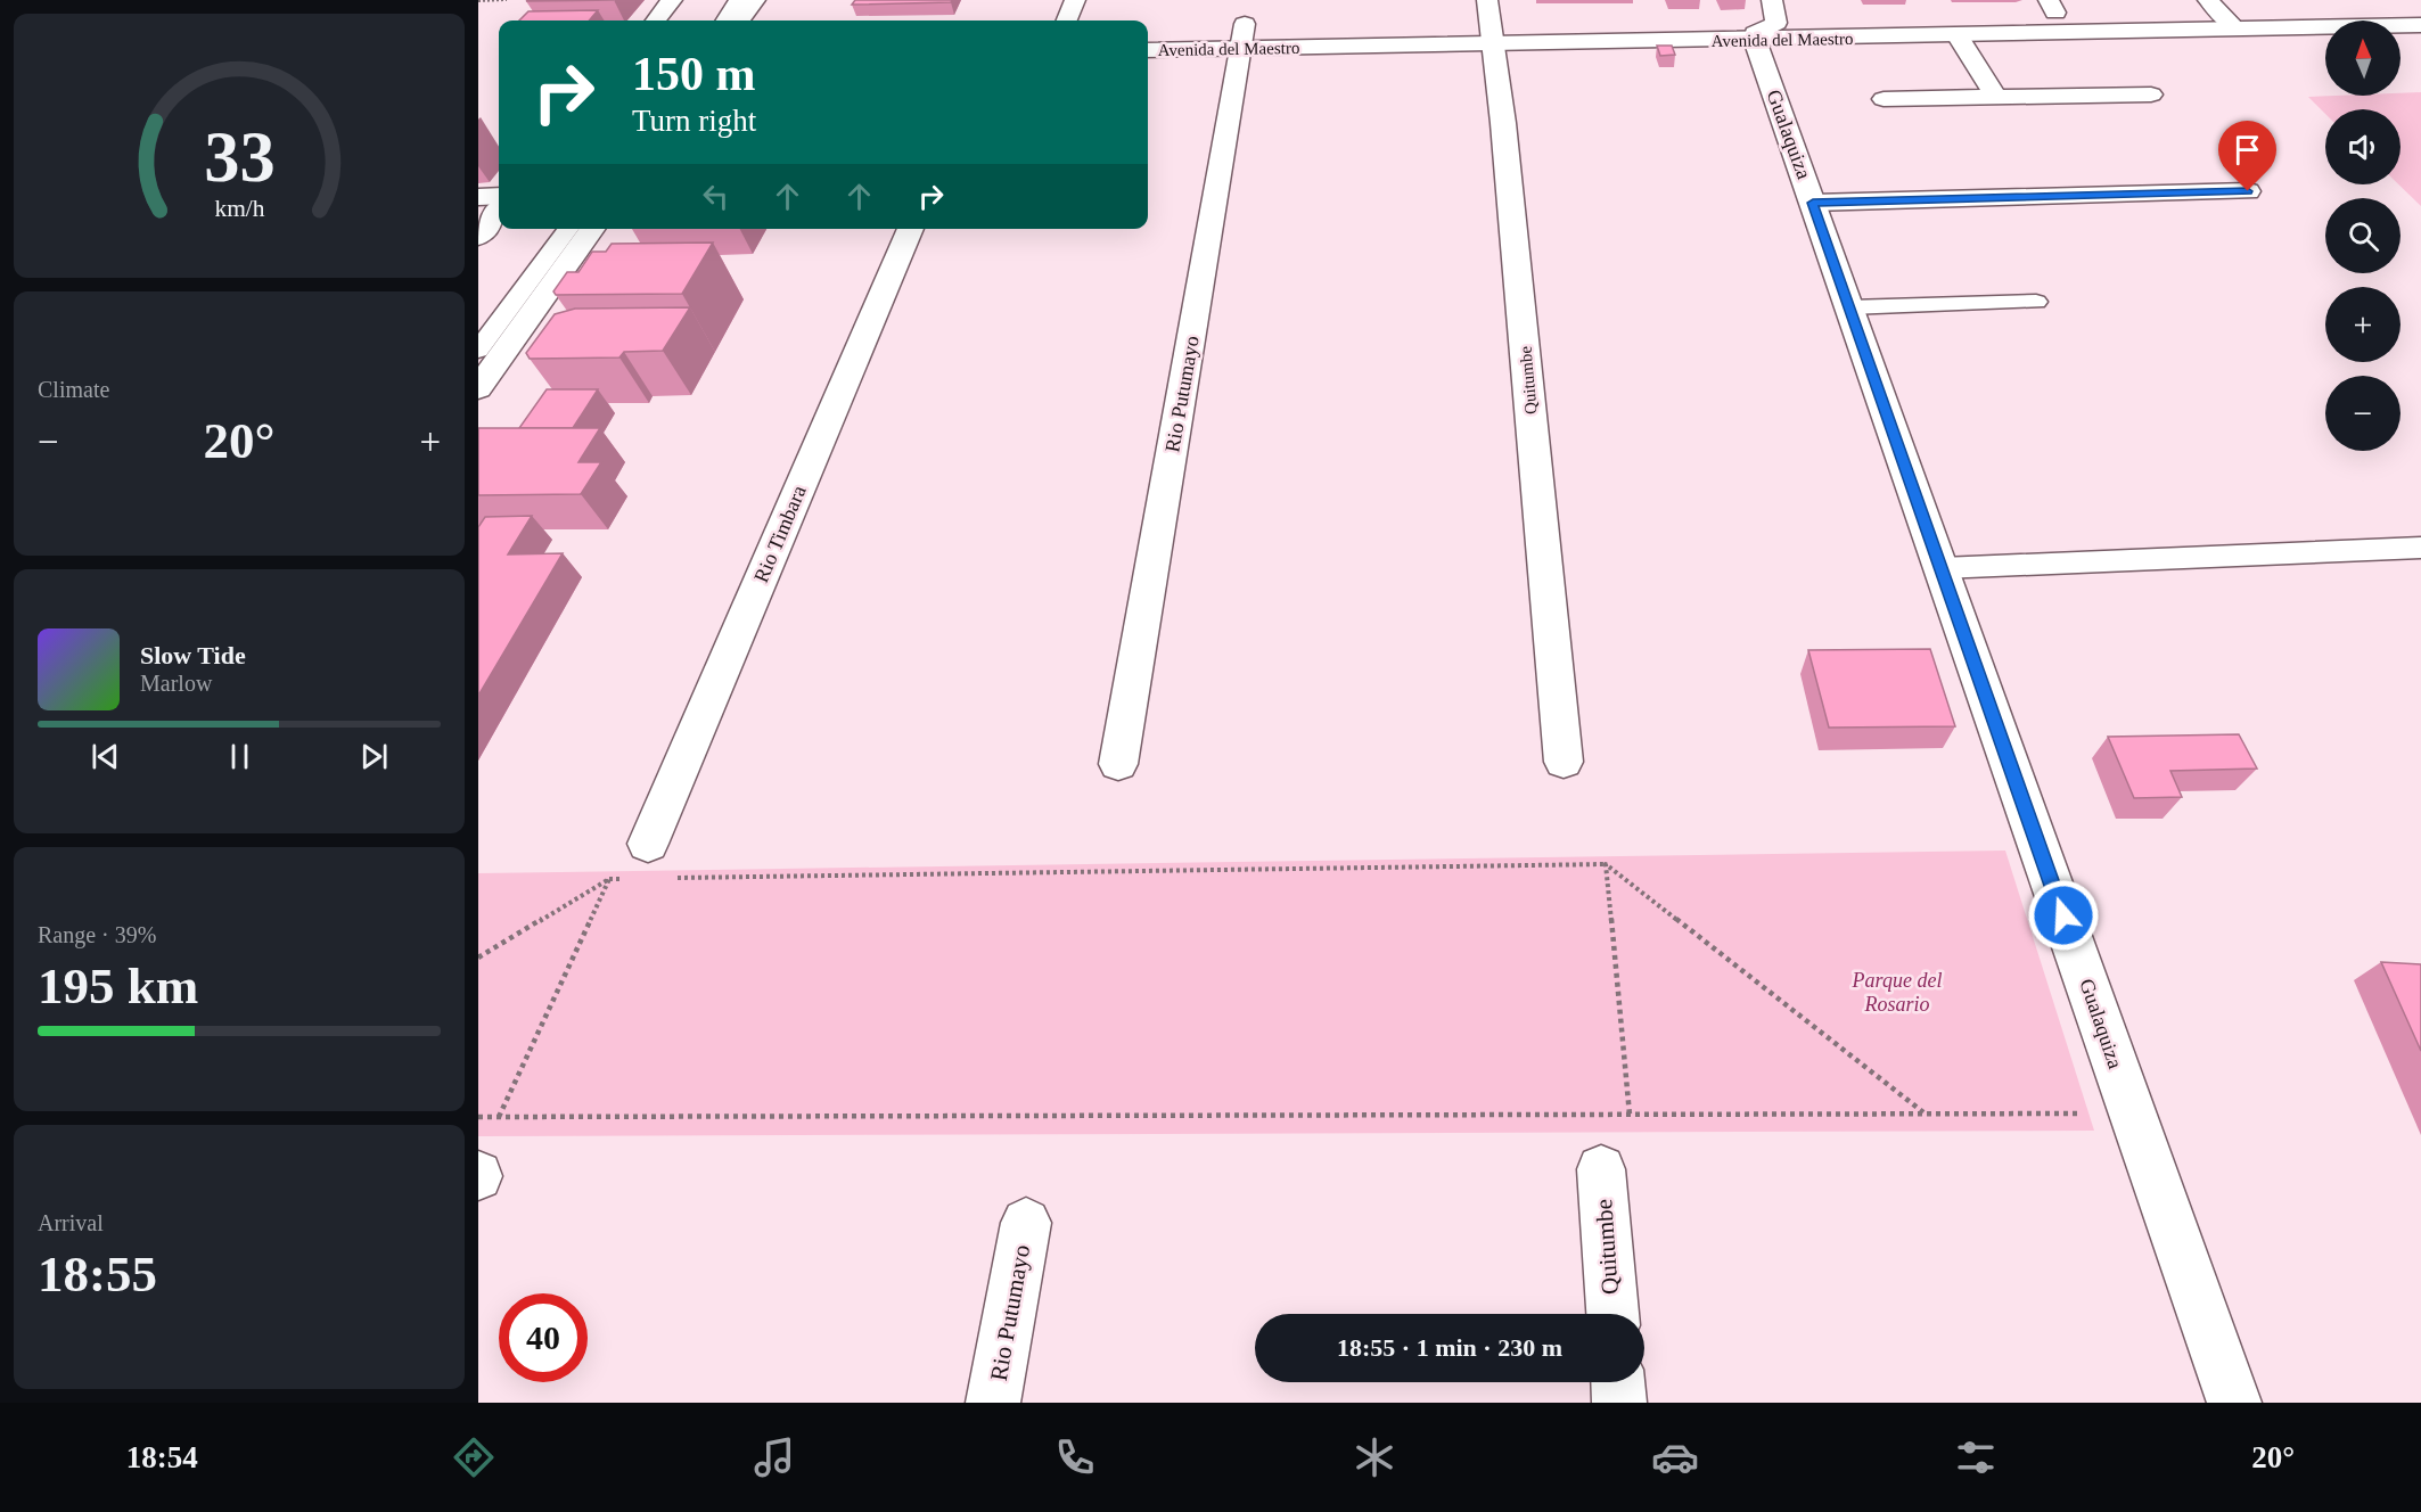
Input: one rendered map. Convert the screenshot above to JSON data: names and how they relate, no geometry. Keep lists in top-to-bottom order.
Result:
{
  "streets": {
    "street": [
      "Avenida del Maestro",
      "Gualaquiza",
      "Quitumbe",
      "Rio Putumayo",
      "Rio Timbara"
    ]
  },
  "crossings": [
    ["Avenida del Maestro", "Gualaquiza"],
    ["Avenida del Maestro", "Quitumbe"],
    ["Avenida del Maestro", "Rio Putumayo"]
  ],
  "parks": ["Parque del Rosario"],
  "north": "top",
  "page": {
    "map_buttons": ["+", "−"],
    "turn": ["150 m", "Turn right"],
    "tile": [
      "Climate",
      ["Range · 39%", "195 km"],
      ["Arrival", "18:55"]
    ],
    "heat": ["−", "20°", "+"],
    "song": ["Slow Tide", "Marlow"],
    "limit": "40",
    "trip": "18:55 · 1 min · 230 m",
    "tabs": ["18:54", "20°"],
    "gauge": ["33", "km/h"]
  }
}
